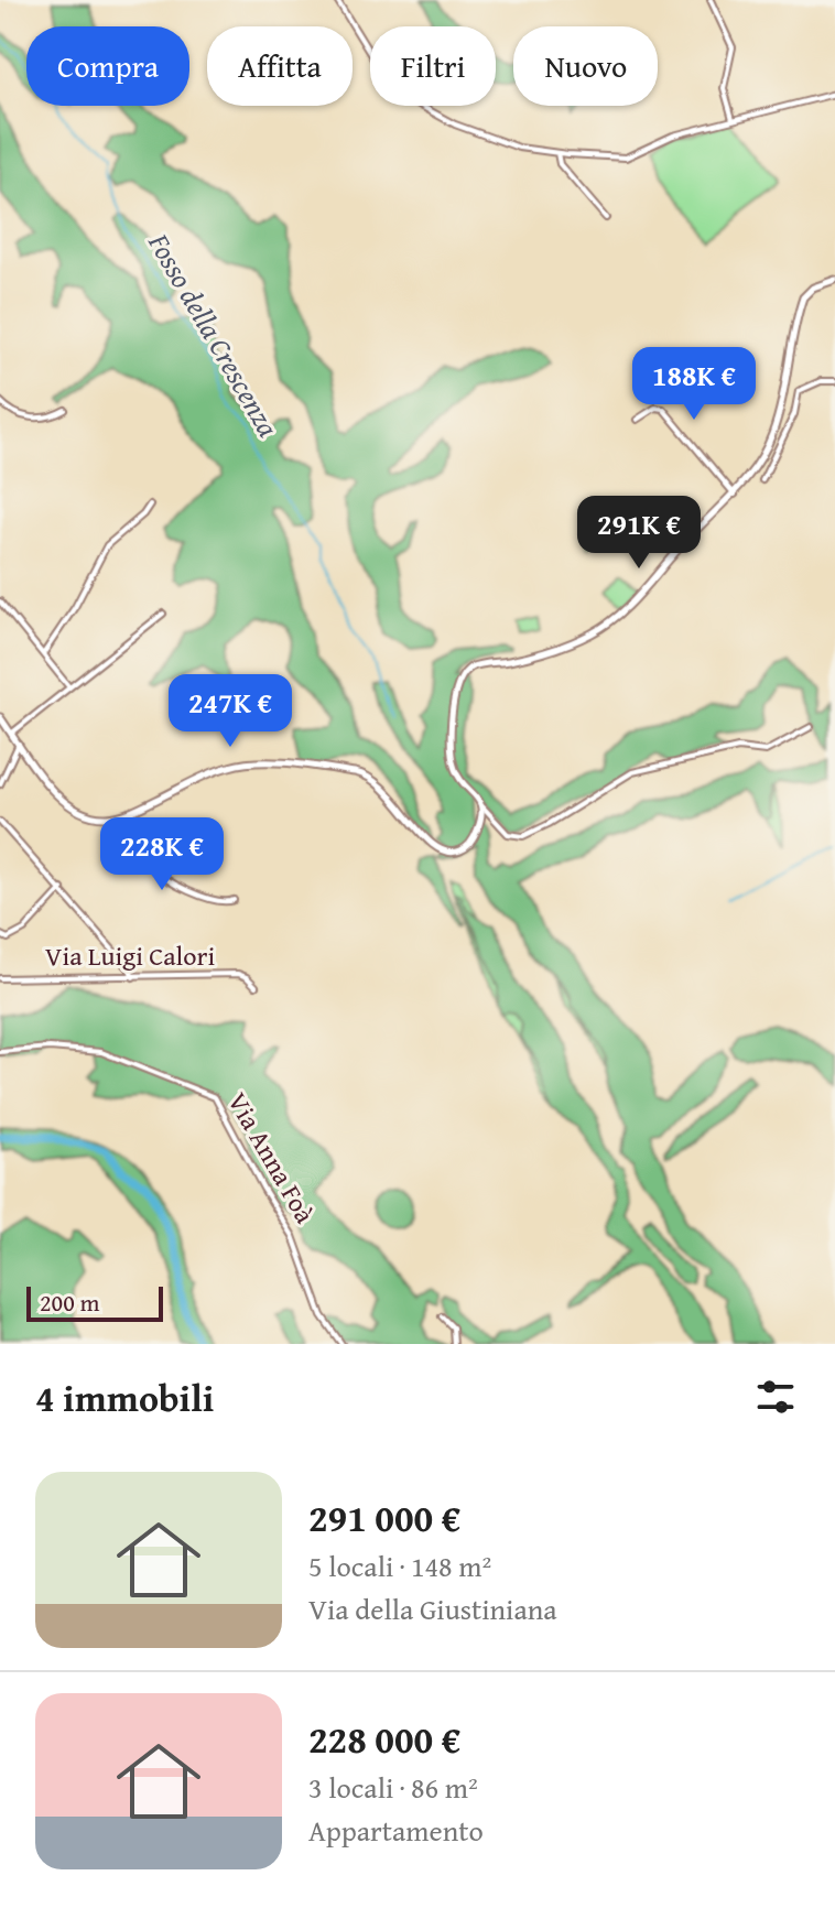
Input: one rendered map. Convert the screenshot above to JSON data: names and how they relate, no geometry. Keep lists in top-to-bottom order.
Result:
{
  "streets": {
    "street": ["Via Luigi Calori", "Via Anna Foà"]
  },
  "water": ["Fosso della Crescenza"],
  "scale_bar": "200 m",
  "page": {
    "chip": [
      "Compra",
      "Affitta",
      "Filtri",
      "Nuovo"
    ],
    "price": [
      "188K €",
      "291K €",
      "247K €",
      "228K €"
    ],
    "scale": "200 m",
    "heading": "4 immobili",
    "list": [
      {
        "name": "291 000 €",
        "note": "5 locali · 148 m² · Via della Giustiniana"
      },
      {
        "name": "228 000 €",
        "note": "3 locali · 86 m² · Appartamento"
      }
    ]
  }
}
